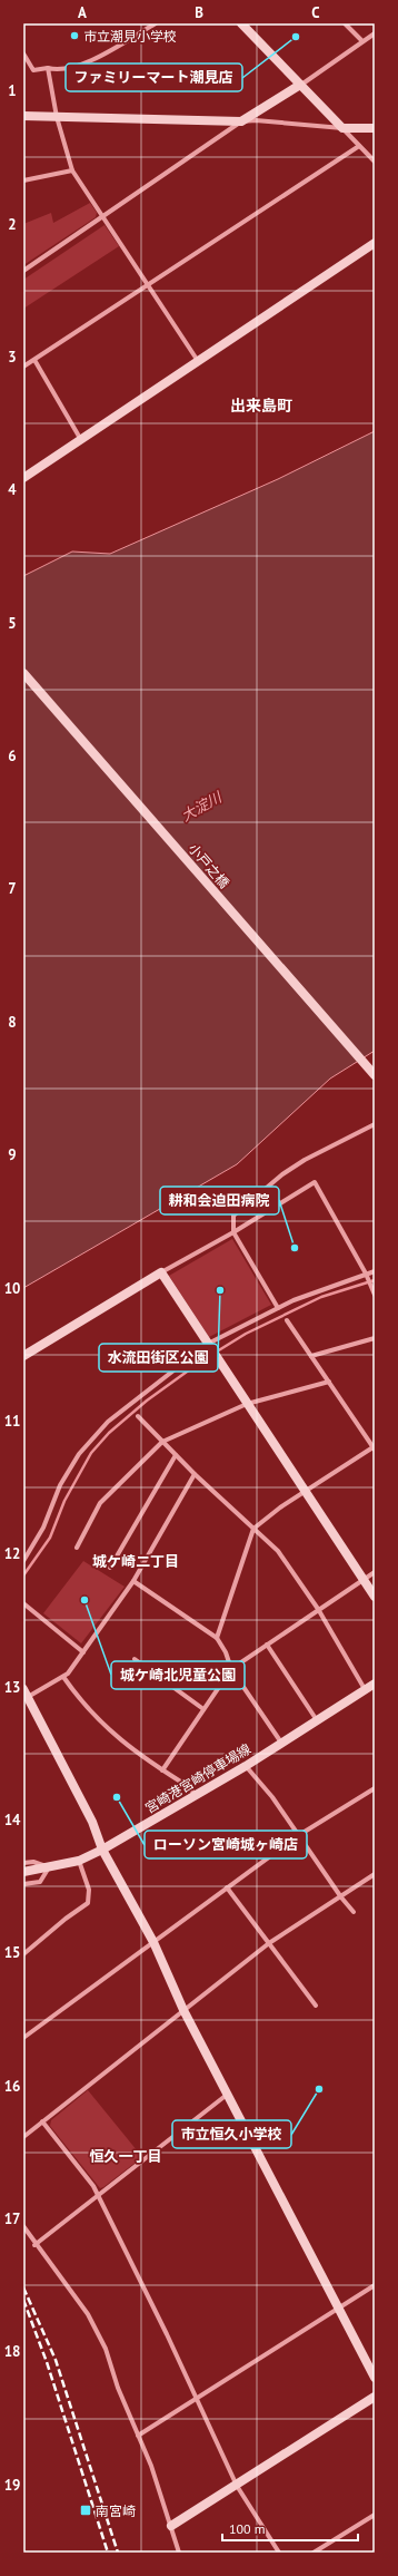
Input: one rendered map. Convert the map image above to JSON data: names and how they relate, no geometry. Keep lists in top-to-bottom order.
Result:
{
  "streets": {
    "street": ["小戸之橋", "宮崎港宮崎停車場線"]
  },
  "districts": ["出来島町", "城ケ崎二丁目", "恒久一丁目"],
  "water": ["大淀川"],
  "places": {
    "other": [
      "市立潮見小学校",
      "ファミリーマート潮見店",
      "耕和会迫田病院",
      "水流田街区公園",
      "城ケ崎北児童公園",
      "ローソン宮崎城ヶ崎店",
      "市立恒久小学校"
    ],
    "transit": ["南宮崎"]
  },
  "scale_bar": "100 m",
  "grid": {
    "columns": ["A", "B", "C"],
    "rows": [
      "1",
      "2",
      "3",
      "4",
      "5",
      "6",
      "7",
      "8",
      "9",
      "10",
      "11",
      "12",
      "13",
      "14",
      "15",
      "16",
      "17",
      "18",
      "19"
    ]
  }
}
